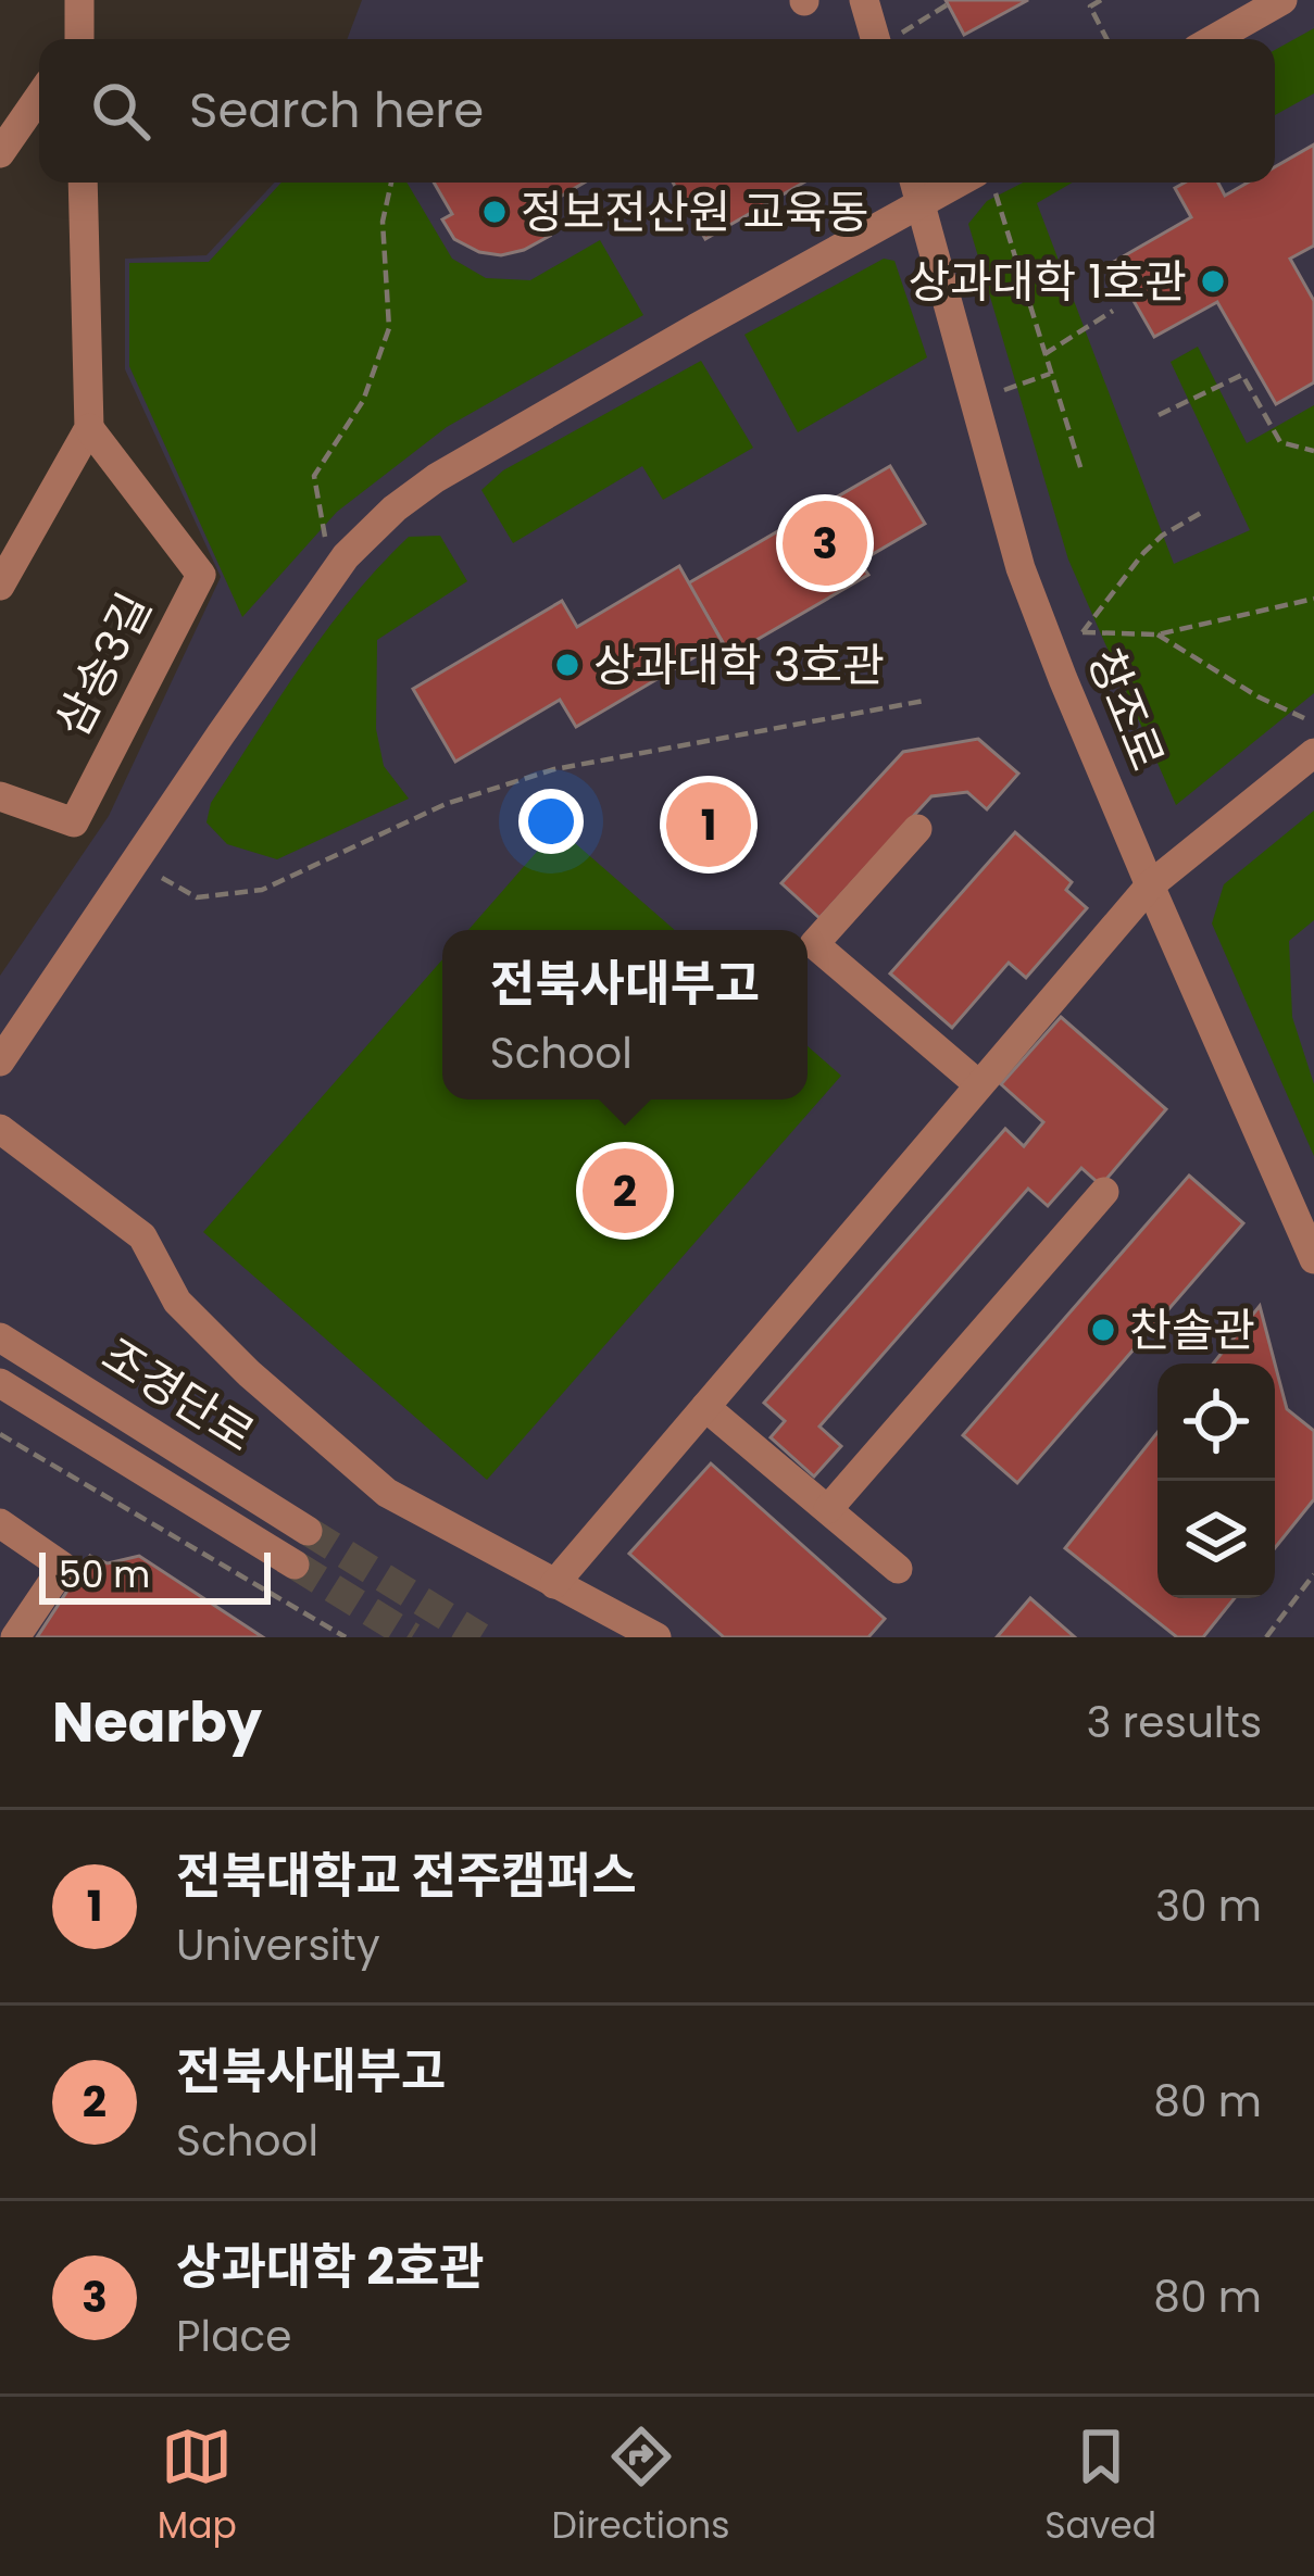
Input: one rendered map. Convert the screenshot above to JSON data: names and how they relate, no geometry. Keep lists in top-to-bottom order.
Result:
{
  "streets": {
    "street": ["삼송3길", "창조로", "조경단로"]
  },
  "places": [
    "정보전산원 교육동",
    "상과대학 1호관",
    "상과대학 3호관",
    "찬솔관"
  ],
  "scale_bar": "50 m",
  "page": {
    "search": "Search here",
    "pins": ["3", "1", "2"],
    "popup": ["전북사대부고", "School"],
    "scale": "50 m",
    "heading": ["Nearby", "3 results"],
    "list": [
      {
        "mark": "1",
        "name": "전북대학교 전주캠퍼스",
        "note": "University",
        "value": "30 m"
      },
      {
        "mark": "2",
        "name": "전북사대부고",
        "note": "School",
        "value": "80 m"
      },
      {
        "mark": "3",
        "name": "상과대학 2호관",
        "note": "Place",
        "value": "80 m"
      }
    ],
    "nav": ["Map", "Directions", "Saved"]
  }
}
